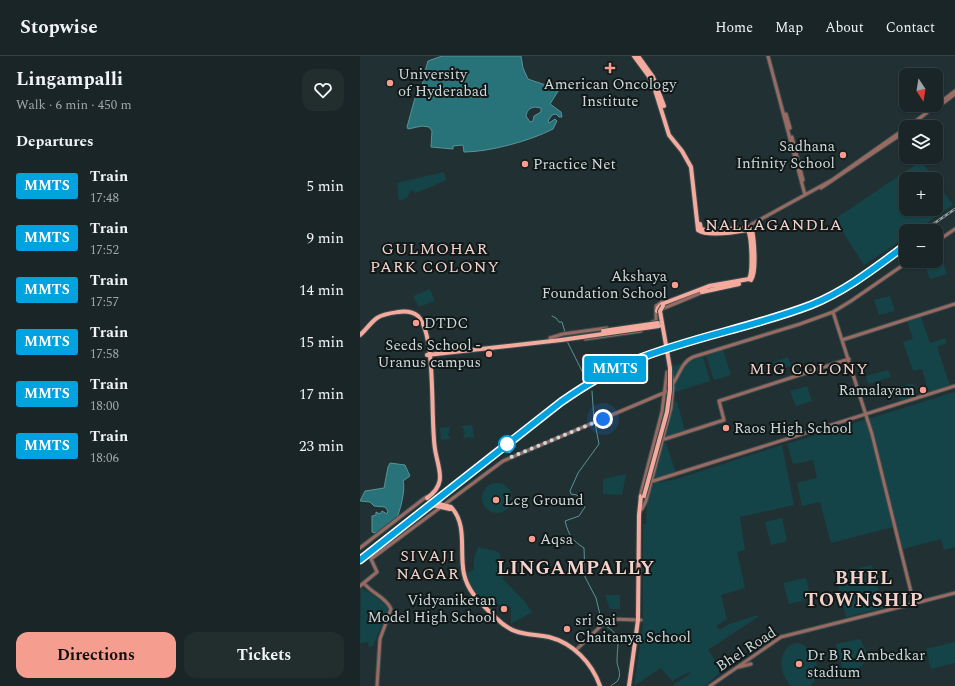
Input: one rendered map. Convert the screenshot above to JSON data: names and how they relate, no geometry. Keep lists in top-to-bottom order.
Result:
{
  "streets": {
    "street": ["Bhel Road"]
  },
  "districts": [
    "NALLAGANDLA",
    "GULMOHAR PARK COLONY",
    "MIG COLONY",
    "SIVAJI NAGAR",
    "LINGAMPALLY",
    "BHEL TOWNSHIP"
  ],
  "places": {
    "health": ["American Oncology Institute"],
    "other": [
      "University of Hyderabad",
      "Sadhana Infinity School",
      "Practice Net",
      "Akshaya Foundation School",
      "DTDC",
      "Seeds School - Uranus campus",
      "Ramalayam",
      "Raos High School",
      "Lcg Ground",
      "Aqsa",
      "Vidyaniketan Model High School",
      "sri Sai Chaitanya School",
      "Dr B R Ambedkar stadium"
    ]
  },
  "north": "bottom",
  "page": {
    "header": "Stopwise",
    "nav": [
      "Home",
      "Map",
      "About",
      "Contact"
    ],
    "heading": [
      ["Lingampalli", "Walk · 6 min · 450 m"],
      "Departures"
    ],
    "on_map": "MMTS",
    "map_buttons": ["+", "−"],
    "list": [
      {
        "mark": "MMTS",
        "name": "Train",
        "note": "17:48",
        "value": "5 min"
      },
      {
        "mark": "MMTS",
        "name": "Train",
        "note": "17:52",
        "value": "9 min"
      },
      {
        "mark": "MMTS",
        "name": "Train",
        "note": "17:57",
        "value": "14 min"
      },
      {
        "mark": "MMTS",
        "name": "Train",
        "note": "17:58",
        "value": "15 min"
      },
      {
        "mark": "MMTS",
        "name": "Train",
        "note": "18:00",
        "value": "17 min"
      },
      {
        "mark": "MMTS",
        "name": "Train",
        "note": "18:06",
        "value": "23 min"
      }
    ],
    "buttons": ["Directions", "Tickets"]
  }
}
